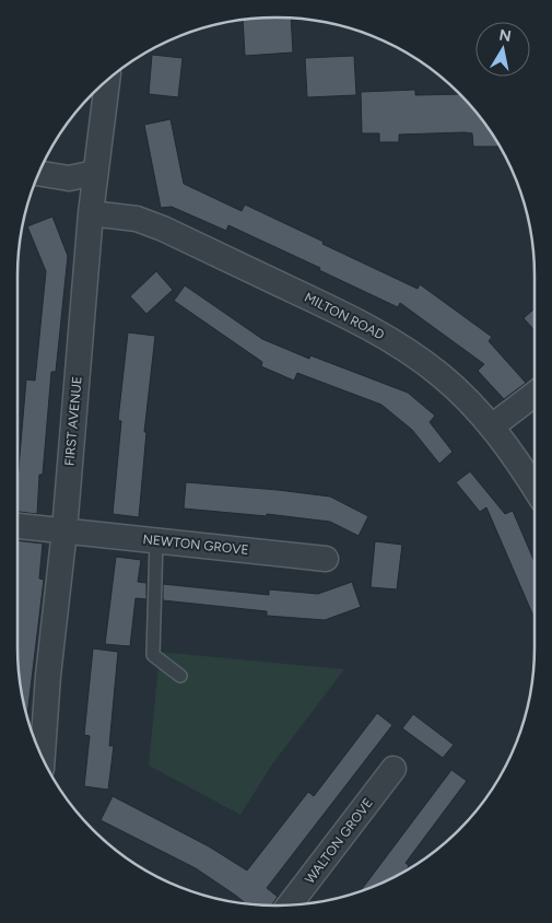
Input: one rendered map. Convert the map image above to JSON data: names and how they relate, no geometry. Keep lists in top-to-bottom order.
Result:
{
  "streets": {
    "street": [
      "MILTON ROAD",
      "FIRST AVENUE",
      "NEWTON GROVE",
      "WALTON GROVE"
    ]
  },
  "crossings": [
    ["MILTON ROAD", "FIRST AVENUE"],
    ["FIRST AVENUE", "NEWTON GROVE"]
  ],
  "north": "top"
}
